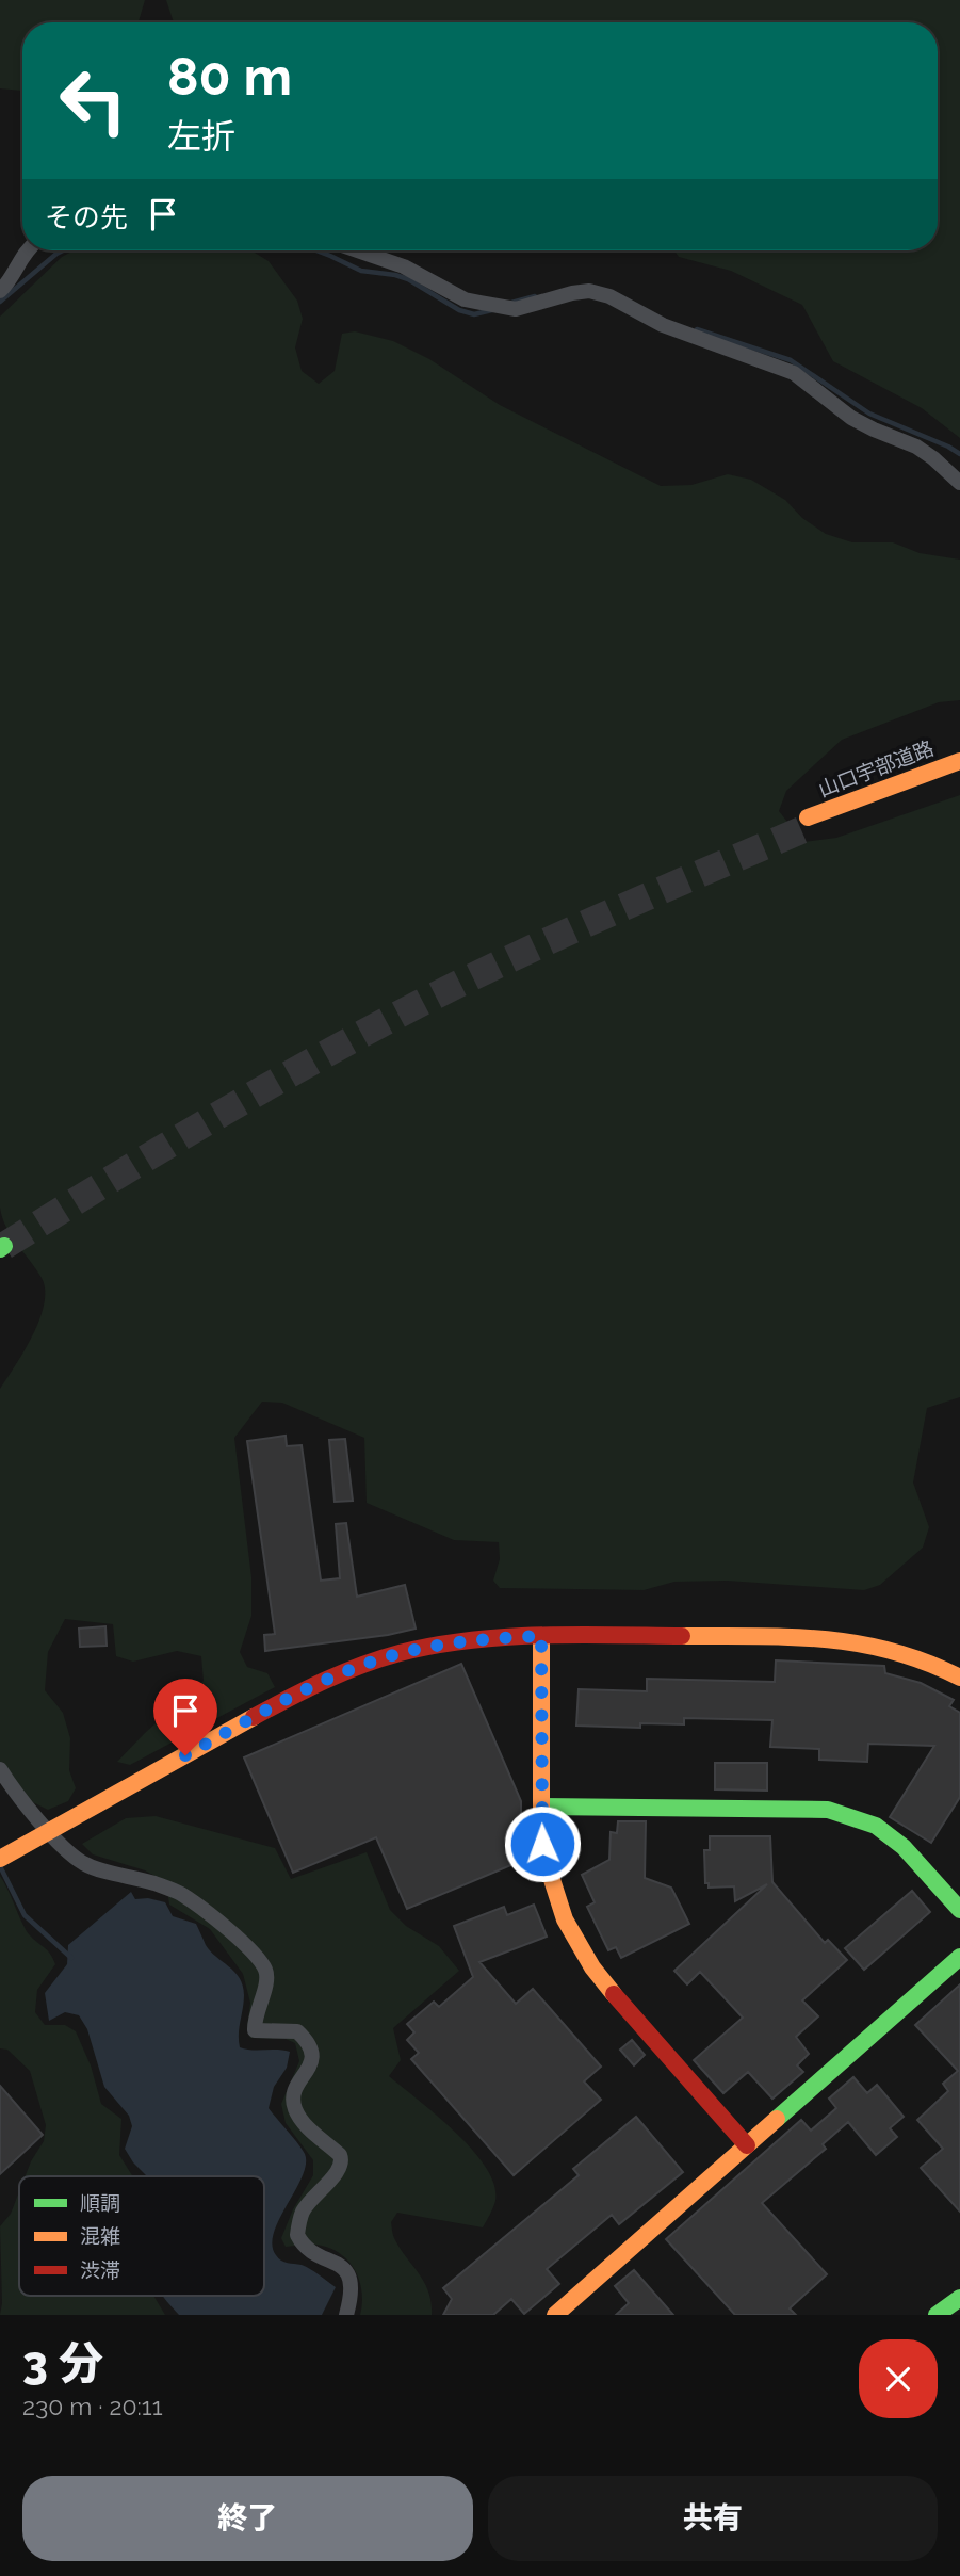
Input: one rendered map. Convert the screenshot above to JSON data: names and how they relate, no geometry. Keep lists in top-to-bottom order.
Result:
{
  "streets": {
    "main road": ["山口宇部道路"]
  },
  "legend": ["順調", "混雑", "渋滞"],
  "page": {
    "turn": ["80 m", "左折"],
    "then": "その先",
    "heading": ["3 分", "230 m · 20:11"],
    "buttons": ["終了", "共有"]
  }
}
